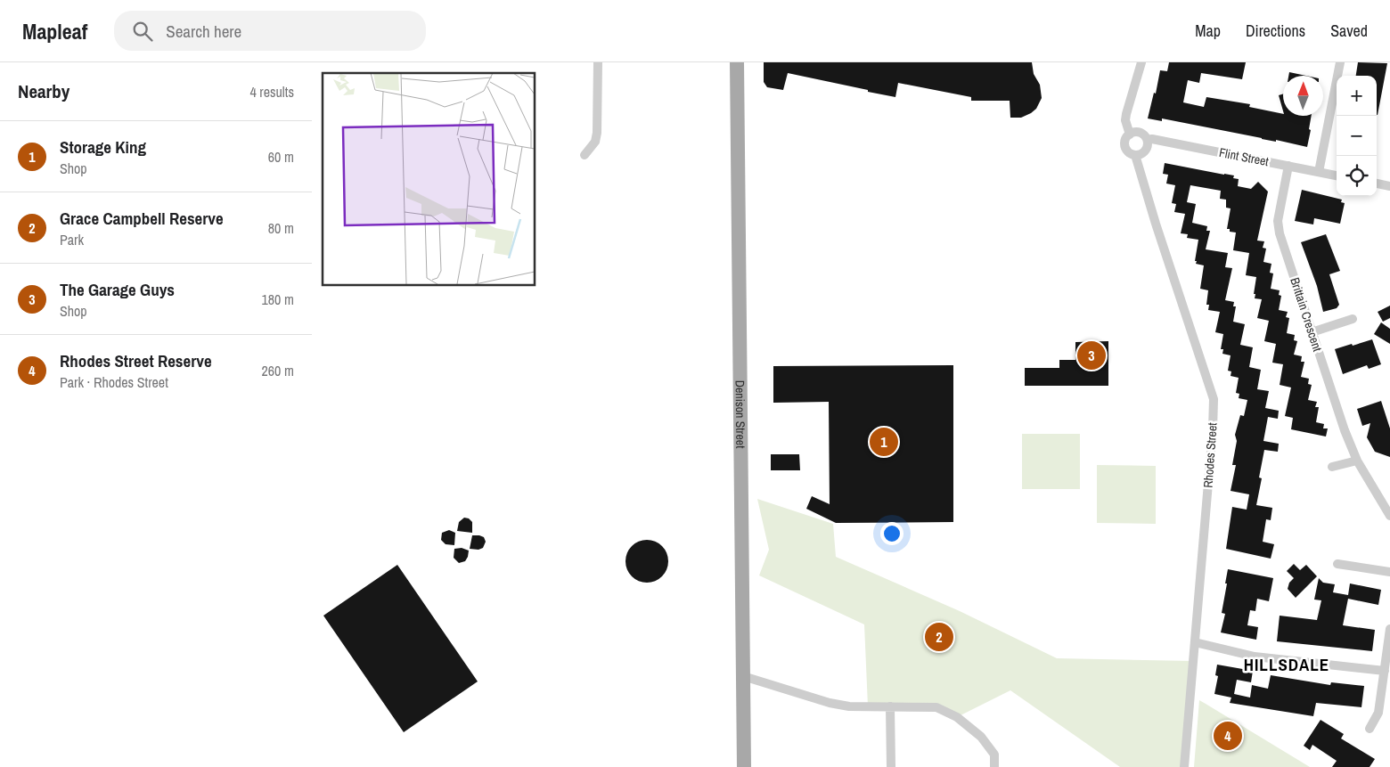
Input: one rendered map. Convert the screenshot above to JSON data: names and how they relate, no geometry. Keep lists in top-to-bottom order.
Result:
{
  "streets": {
    "main road": ["Denison Street"],
    "street": ["Flint Street", "Brittain Crescent", "Rhodes Street"]
  },
  "crossings": [
    ["Flint Street", "Brittain Crescent"],
    ["Flint Street", "Rhodes Street"]
  ],
  "districts": ["HILLSDALE"],
  "north": "top",
  "page": {
    "header": "Mapleaf",
    "search": "Search here",
    "nav": ["Map", "Directions", "Saved"],
    "heading": ["Nearby", "4 results"],
    "map_buttons": ["+", "−"],
    "list": [
      {
        "mark": "1",
        "name": "Storage King",
        "note": "Shop",
        "value": "60 m"
      },
      {
        "mark": "2",
        "name": "Grace Campbell Reserve",
        "note": "Park",
        "value": "80 m"
      },
      {
        "mark": "3",
        "name": "The Garage Guys",
        "note": "Shop",
        "value": "180 m"
      },
      {
        "mark": "4",
        "name": "Rhodes Street Reserve",
        "note": "Park · Rhodes Street",
        "value": "260 m"
      }
    ],
    "pins": [
      "3",
      "1",
      "2",
      "4"
    ]
  }
}
